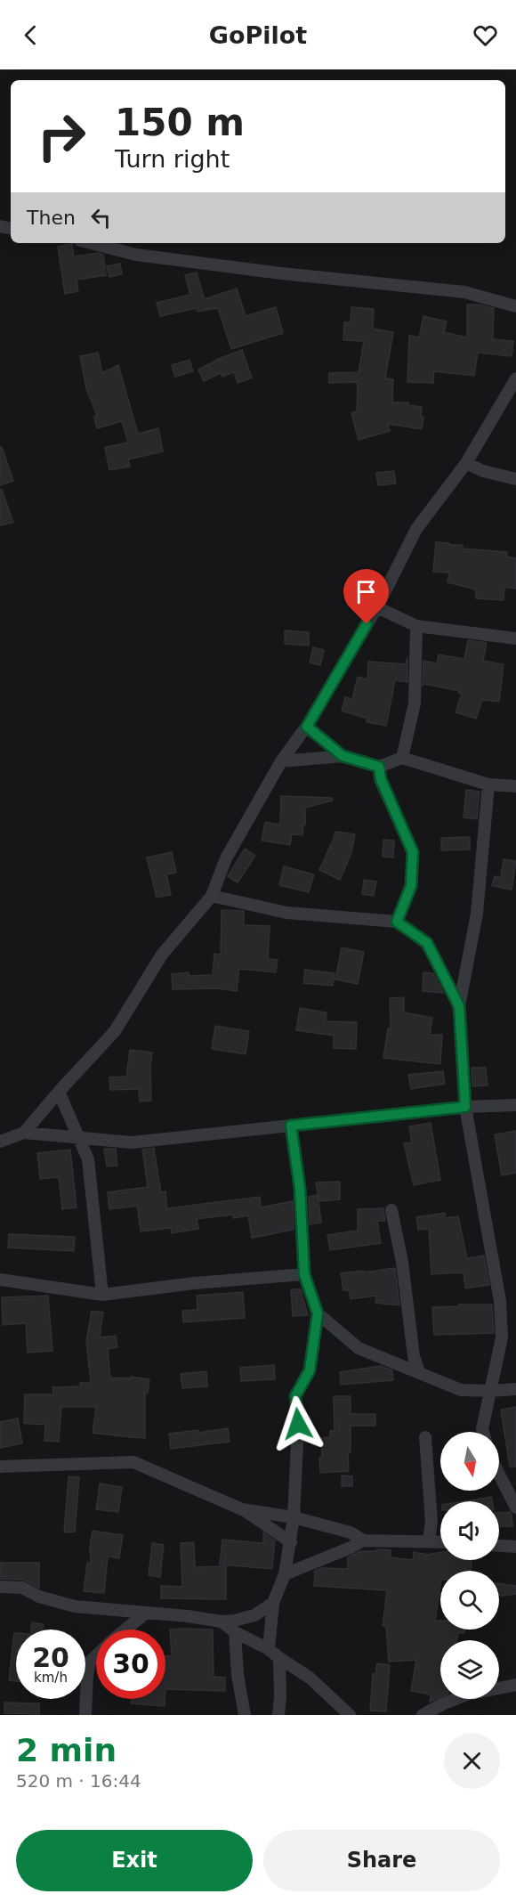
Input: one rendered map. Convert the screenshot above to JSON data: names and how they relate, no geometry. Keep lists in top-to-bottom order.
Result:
{
  "north": "bottom",
  "page": {
    "header": "GoPilot",
    "turn": ["150 m", "Turn right"],
    "then": "Then",
    "speed": "20 km/h",
    "limit": "30",
    "heading": ["2 min", "520 m · 16:44"],
    "buttons": ["Exit", "Share"]
  }
}
